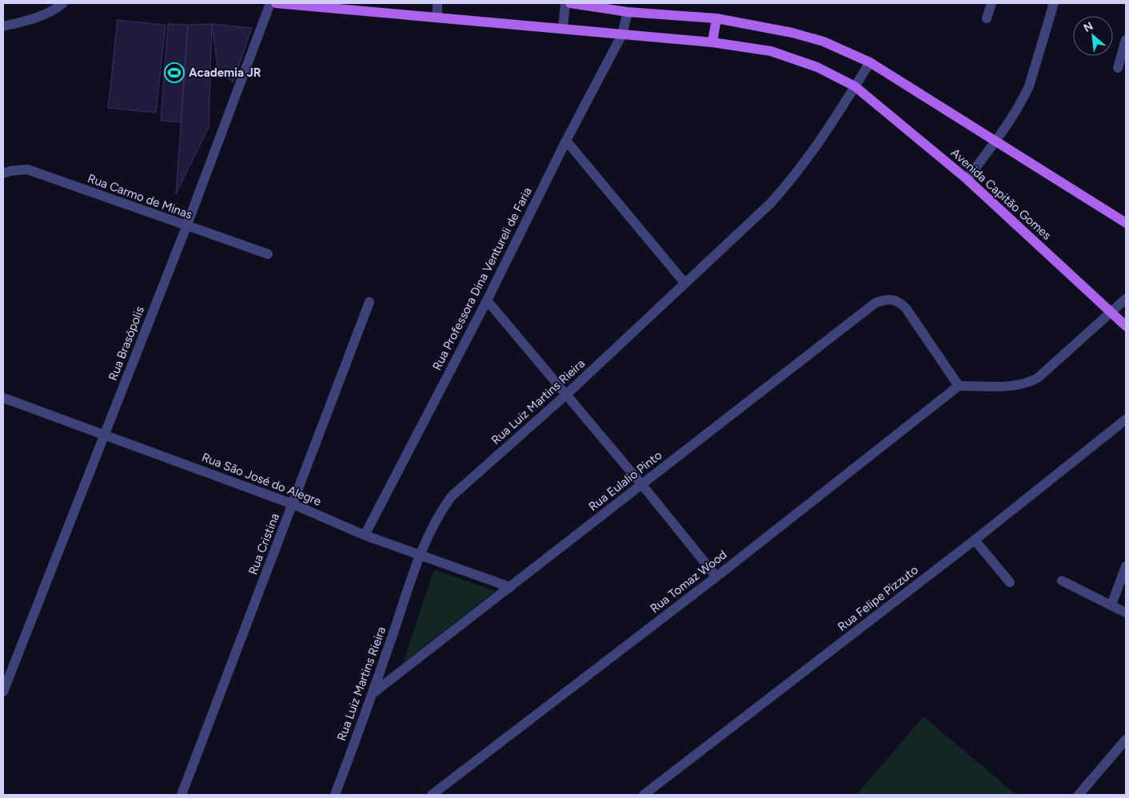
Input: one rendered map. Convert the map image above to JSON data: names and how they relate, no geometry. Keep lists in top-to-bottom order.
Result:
{
  "streets": {
    "main road": ["Avenida Capitão Gomes"],
    "street": [
      "Rua Carmo de Minas",
      "Rua Professora Dina Ventureli de Faria",
      "Rua Brasópolis",
      "Rua Luiz Martins Rieira",
      "Rua São José do Alegre",
      "Rua Eulalio Pinto",
      "Rua Cristina",
      "Rua Tomaz Wood",
      "Rua Felipe Pizzuto"
    ]
  },
  "crossings": [
    ["Avenida Capitão Gomes", "Rua Professora Dina Ventureli de Faria"],
    ["Avenida Capitão Gomes", "Rua Luiz Martins Rieira"],
    ["Rua Carmo de Minas", "Rua Brasópolis"],
    ["Rua Professora Dina Ventureli de Faria", "Rua São José do Alegre"],
    ["Rua Brasópolis", "Rua São José do Alegre"],
    ["Rua Luiz Martins Rieira", "Rua São José do Alegre"],
    ["Rua Luiz Martins Rieira", "Rua Eulalio Pinto"],
    ["Rua São José do Alegre", "Rua Eulalio Pinto"],
    ["Rua São José do Alegre", "Rua Cristina"],
    ["Rua Eulalio Pinto", "Rua Tomaz Wood"]
  ],
  "places": {
    "sports": ["Academia JR"]
  },
  "north": "top left"
}
